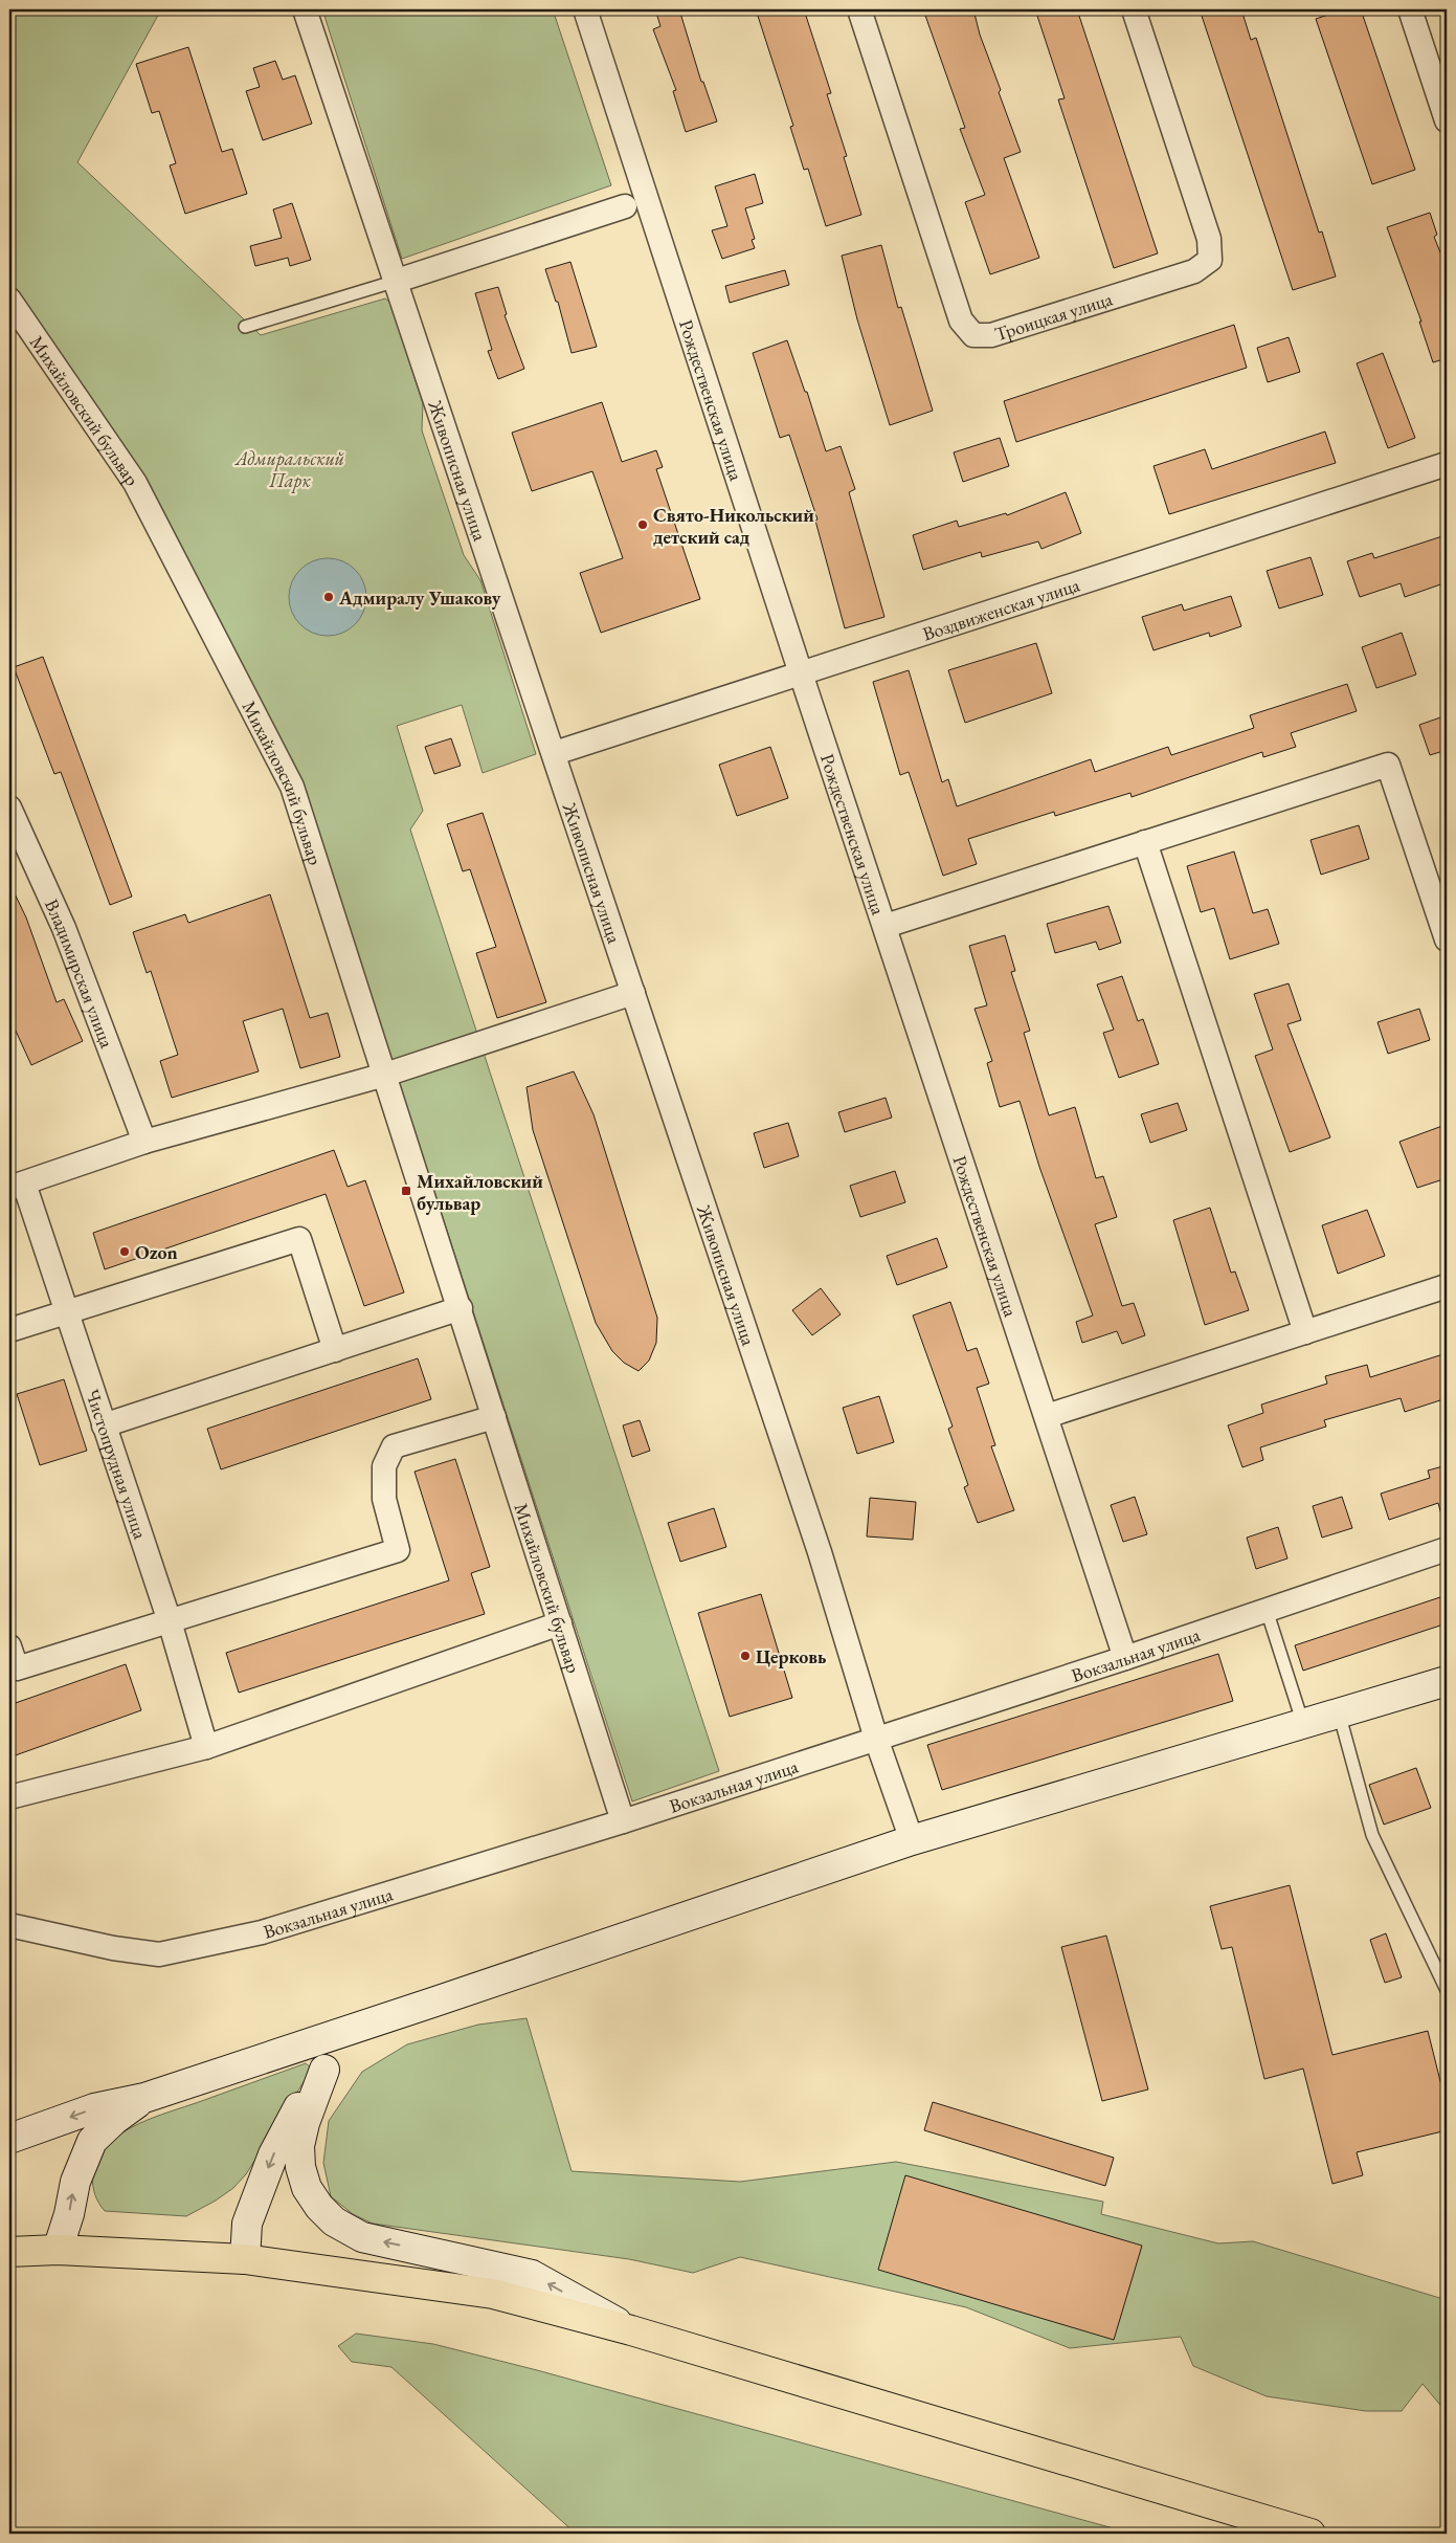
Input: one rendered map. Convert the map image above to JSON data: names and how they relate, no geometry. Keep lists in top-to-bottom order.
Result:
{
  "streets": {
    "street": [
      "Троицкая улица",
      "Рождественская улица",
      "Михайловский бульвар",
      "Живописная улица",
      "Воздвиженская улица",
      "Владимирская улица",
      "Чистопрудная улица",
      "Вокзальная улица"
    ]
  },
  "crossings": [
    ["Рождественская улица", "Воздвиженская улица"],
    ["Рождественская улица", "Вокзальная улица"],
    ["Михайловский бульвар", "Вокзальная улица"],
    ["Живописная улица", "Воздвиженская улица"],
    ["Живописная улица", "Вокзальная улица"]
  ],
  "parks": ["Адмиральский Парк"],
  "places": {
    "other": [
      "Свято-Никольский детский сад",
      "Адмиралу Ушакову",
      "Ozon",
      "Церковь"
    ],
    "transit": ["Михайловский бульвар"]
  }
}
